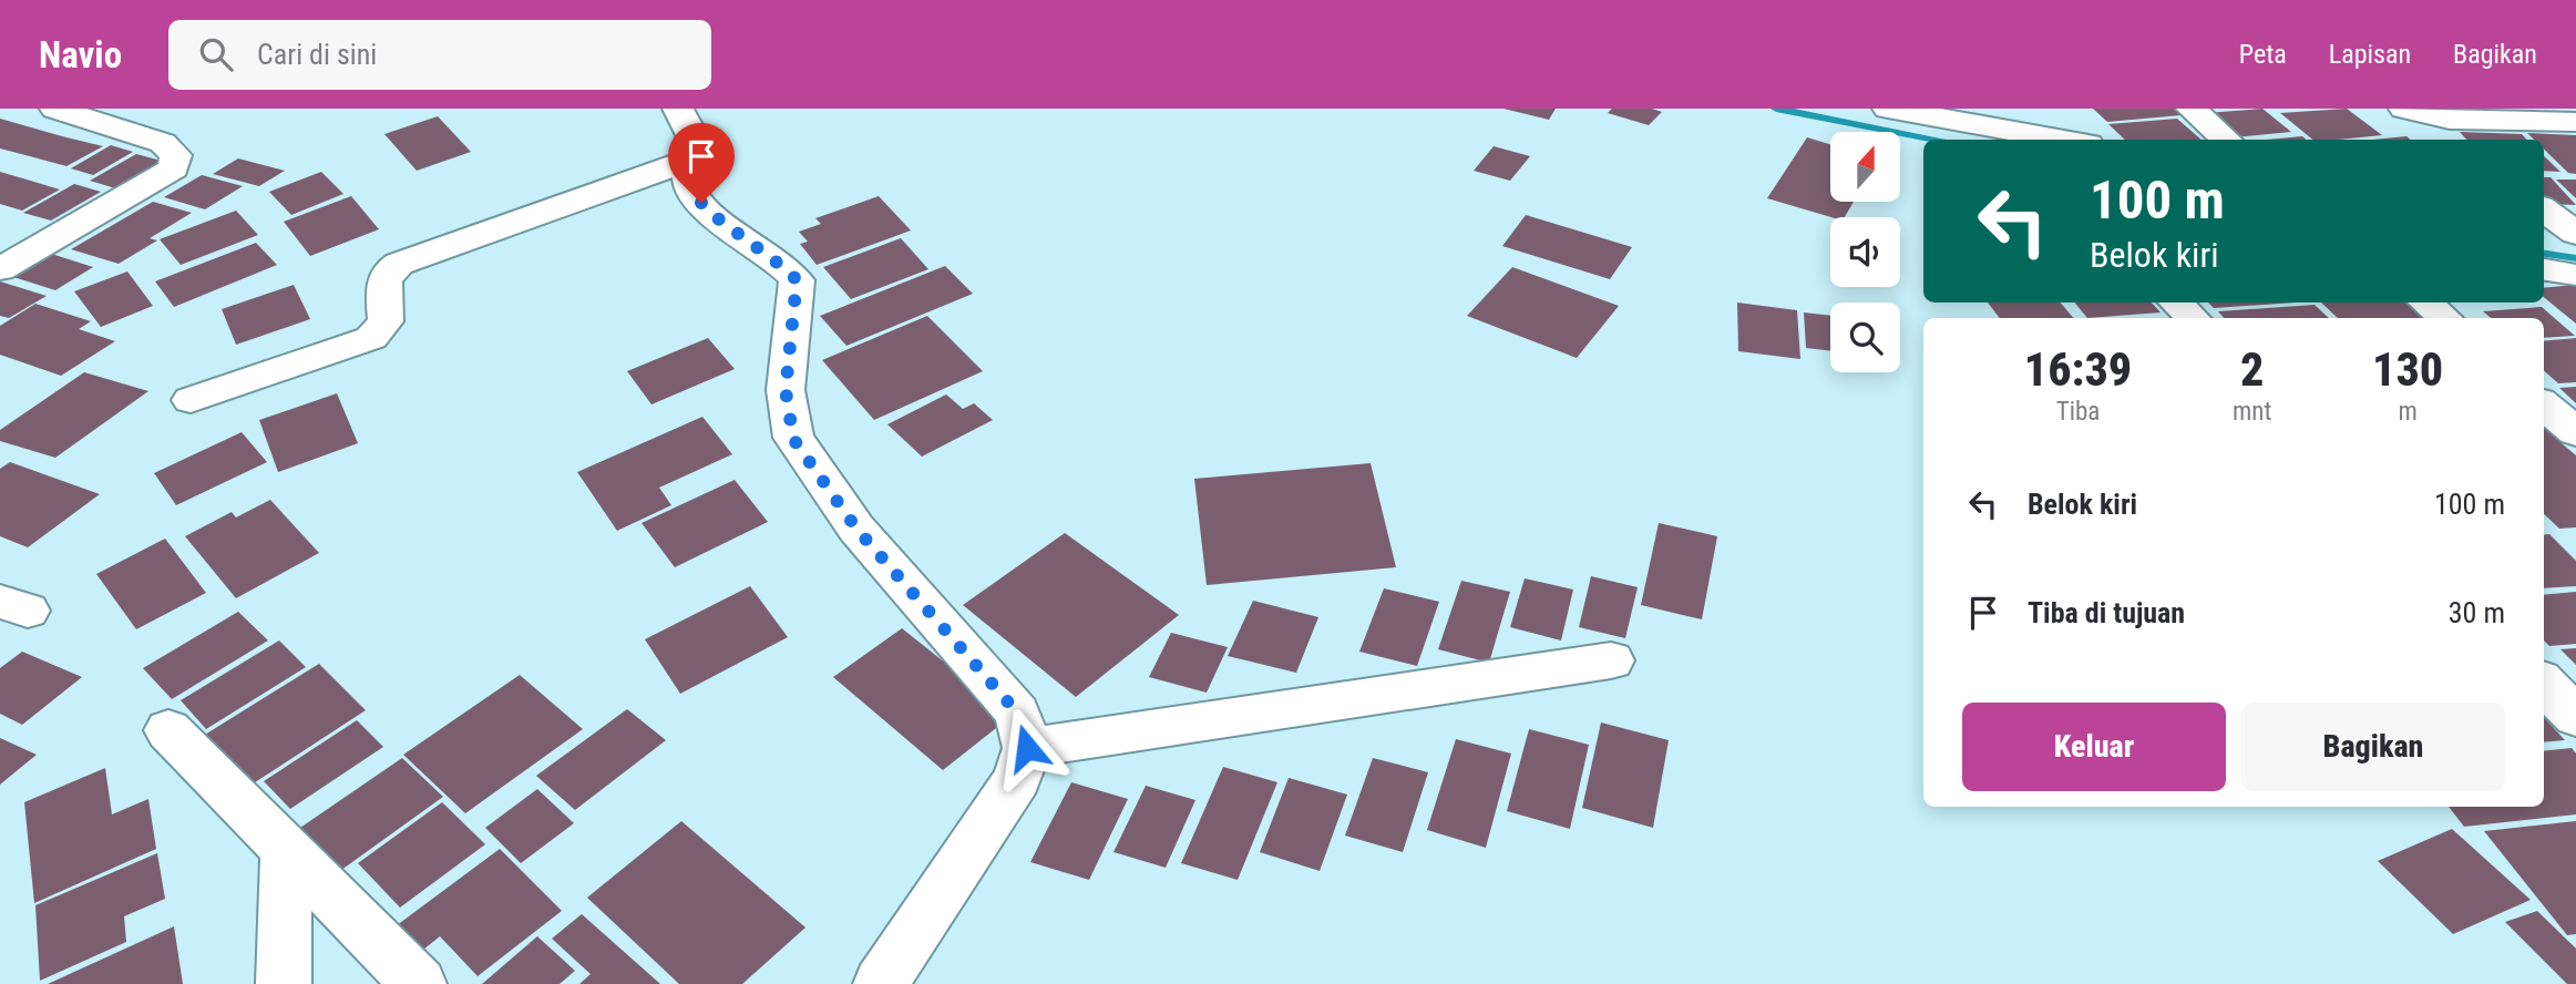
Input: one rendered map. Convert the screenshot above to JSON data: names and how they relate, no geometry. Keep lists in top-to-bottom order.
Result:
{
  "north": "top",
  "page": {
    "header": "Navio",
    "search": "Cari di sini",
    "nav": ["Peta", "Lapisan", "Bagikan"],
    "turn": ["100 m", "Belok kiri"],
    "eta": [
      "16:39",
      "Tiba",
      "2",
      "mnt",
      "130",
      "m"
    ],
    "list": [
      {
        "name": "Belok kiri",
        "value": "100 m"
      },
      {
        "name": "Tiba di tujuan",
        "value": "30 m"
      }
    ],
    "buttons": ["Keluar", "Bagikan"]
  }
}
